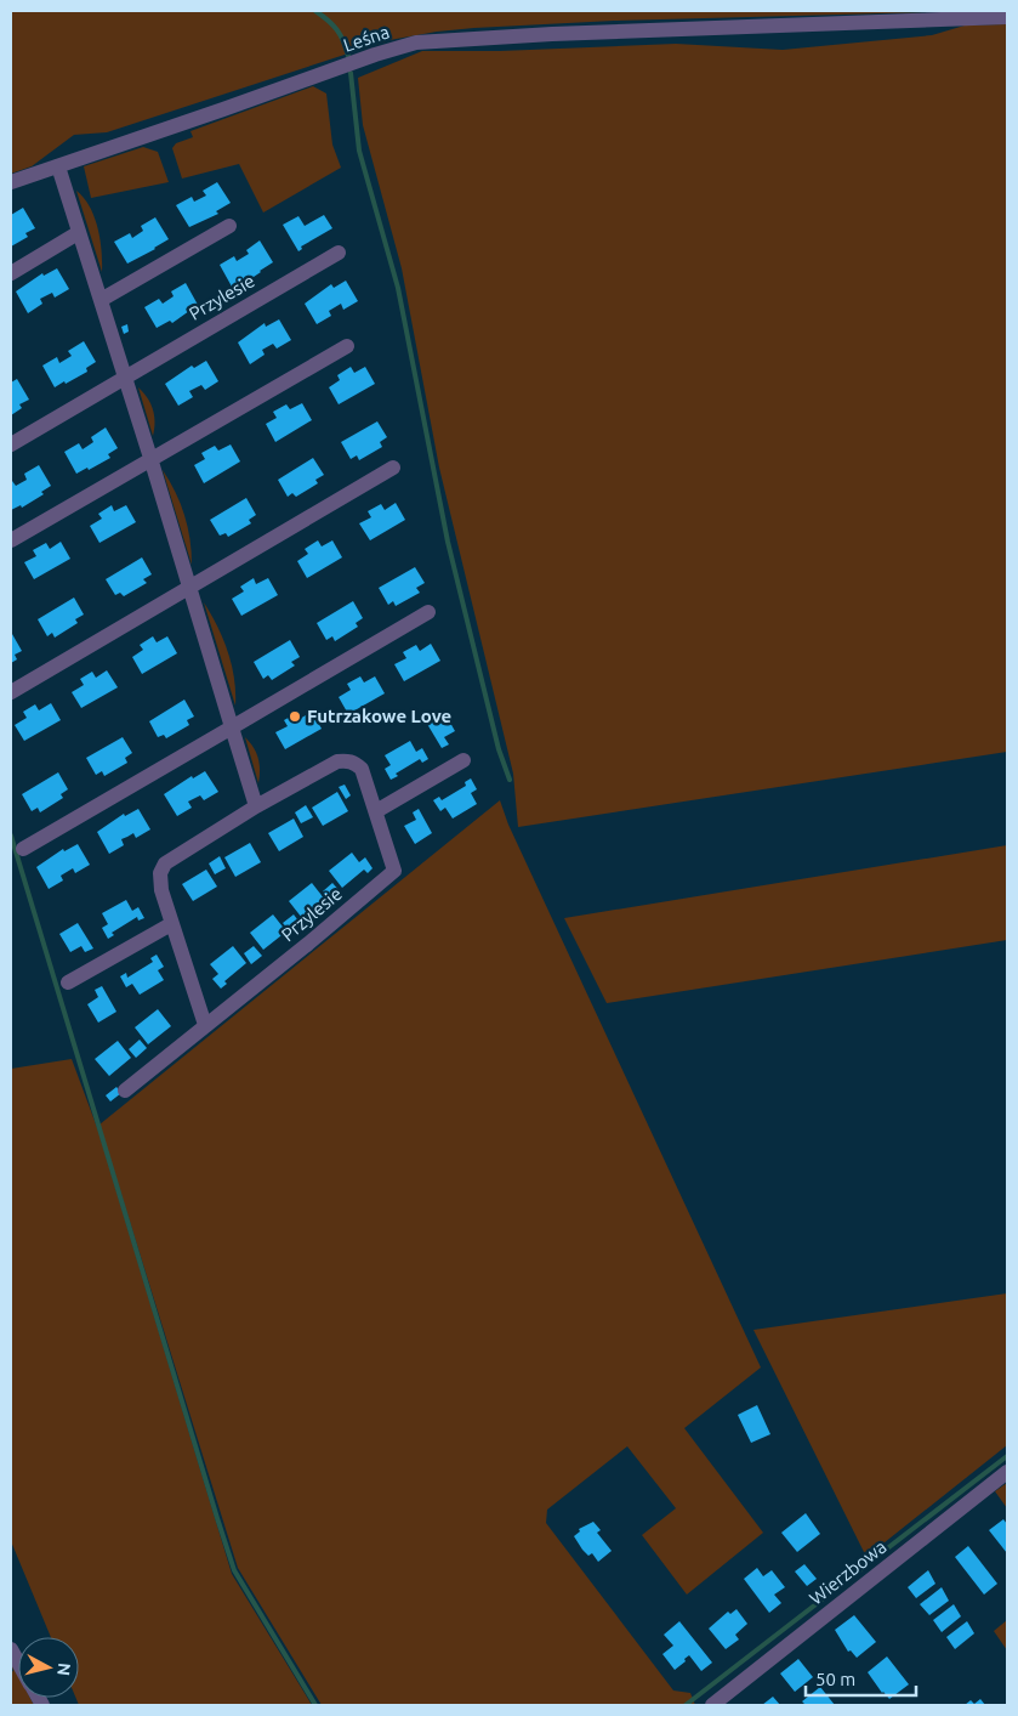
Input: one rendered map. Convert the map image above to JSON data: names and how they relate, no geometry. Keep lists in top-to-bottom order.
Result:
{
  "streets": {
    "street": ["Leśna", "Przylesie", "Wierzbowa"]
  },
  "places": ["Futrzakowe Love"],
  "scale_bar": "50 m",
  "north": "right"
}
